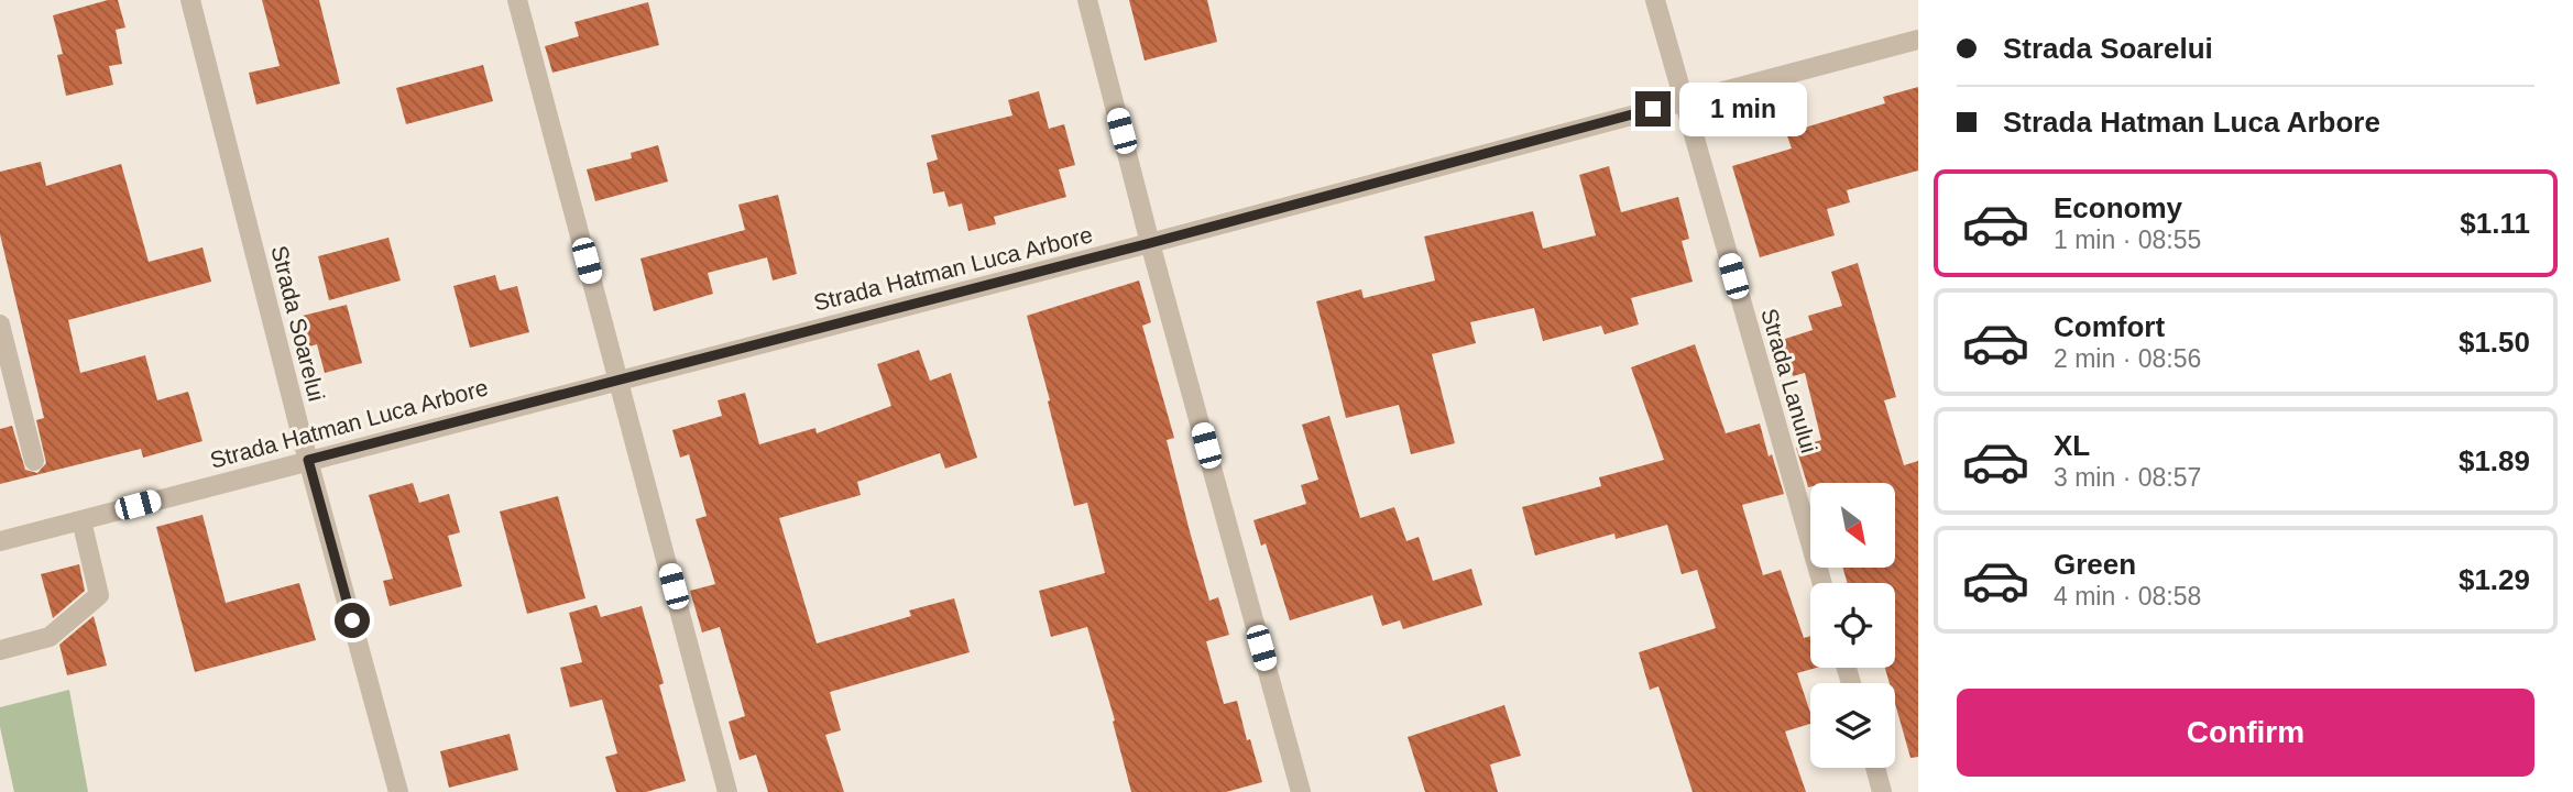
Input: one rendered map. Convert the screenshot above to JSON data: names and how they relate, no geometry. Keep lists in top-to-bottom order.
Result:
{
  "streets": {
    "street": ["Strada Hatman Luca Arbore", "Strada Soarelui", "Strada Lanului"]
  },
  "crossings": [
    ["Strada Hatman Luca Arbore", "Strada Soarelui"],
    ["Strada Hatman Luca Arbore", "Strada Lanului"]
  ],
  "north": "bottom right",
  "page": {
    "banner": ["Strada Soarelui", "Strada Hatman Luca Arbore"],
    "bubble": "1 min",
    "list": [
      {
        "name": "Economy",
        "note": "1 min · 08:55",
        "value": "$1.11"
      },
      {
        "name": "Comfort",
        "note": "2 min · 08:56",
        "value": "$1.50"
      },
      {
        "name": "XL",
        "note": "3 min · 08:57",
        "value": "$1.89"
      },
      {
        "name": "Green",
        "note": "4 min · 08:58",
        "value": "$1.29"
      }
    ],
    "buttons": "Confirm"
  }
}
